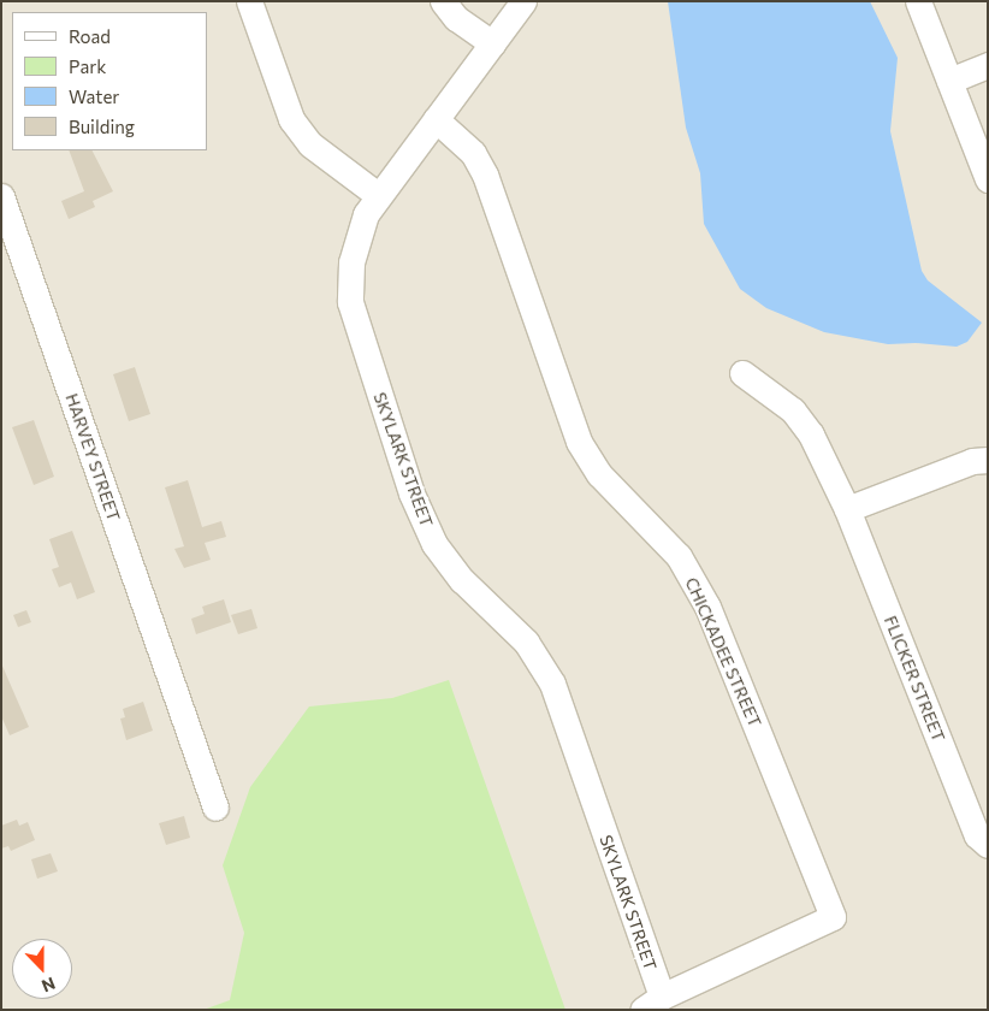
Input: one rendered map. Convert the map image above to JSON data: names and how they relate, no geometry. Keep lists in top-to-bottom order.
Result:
{
  "streets": {
    "street": [
      "HARVEY STREET",
      "SKYLARK STREET",
      "CHICKADEE STREET",
      "FLICKER STREET"
    ]
  },
  "crossings": [
    ["SKYLARK STREET", "CHICKADEE STREET"]
  ],
  "legend": [
    "Road",
    "Park",
    "Water",
    "Building"
  ],
  "north": "bottom"
}
